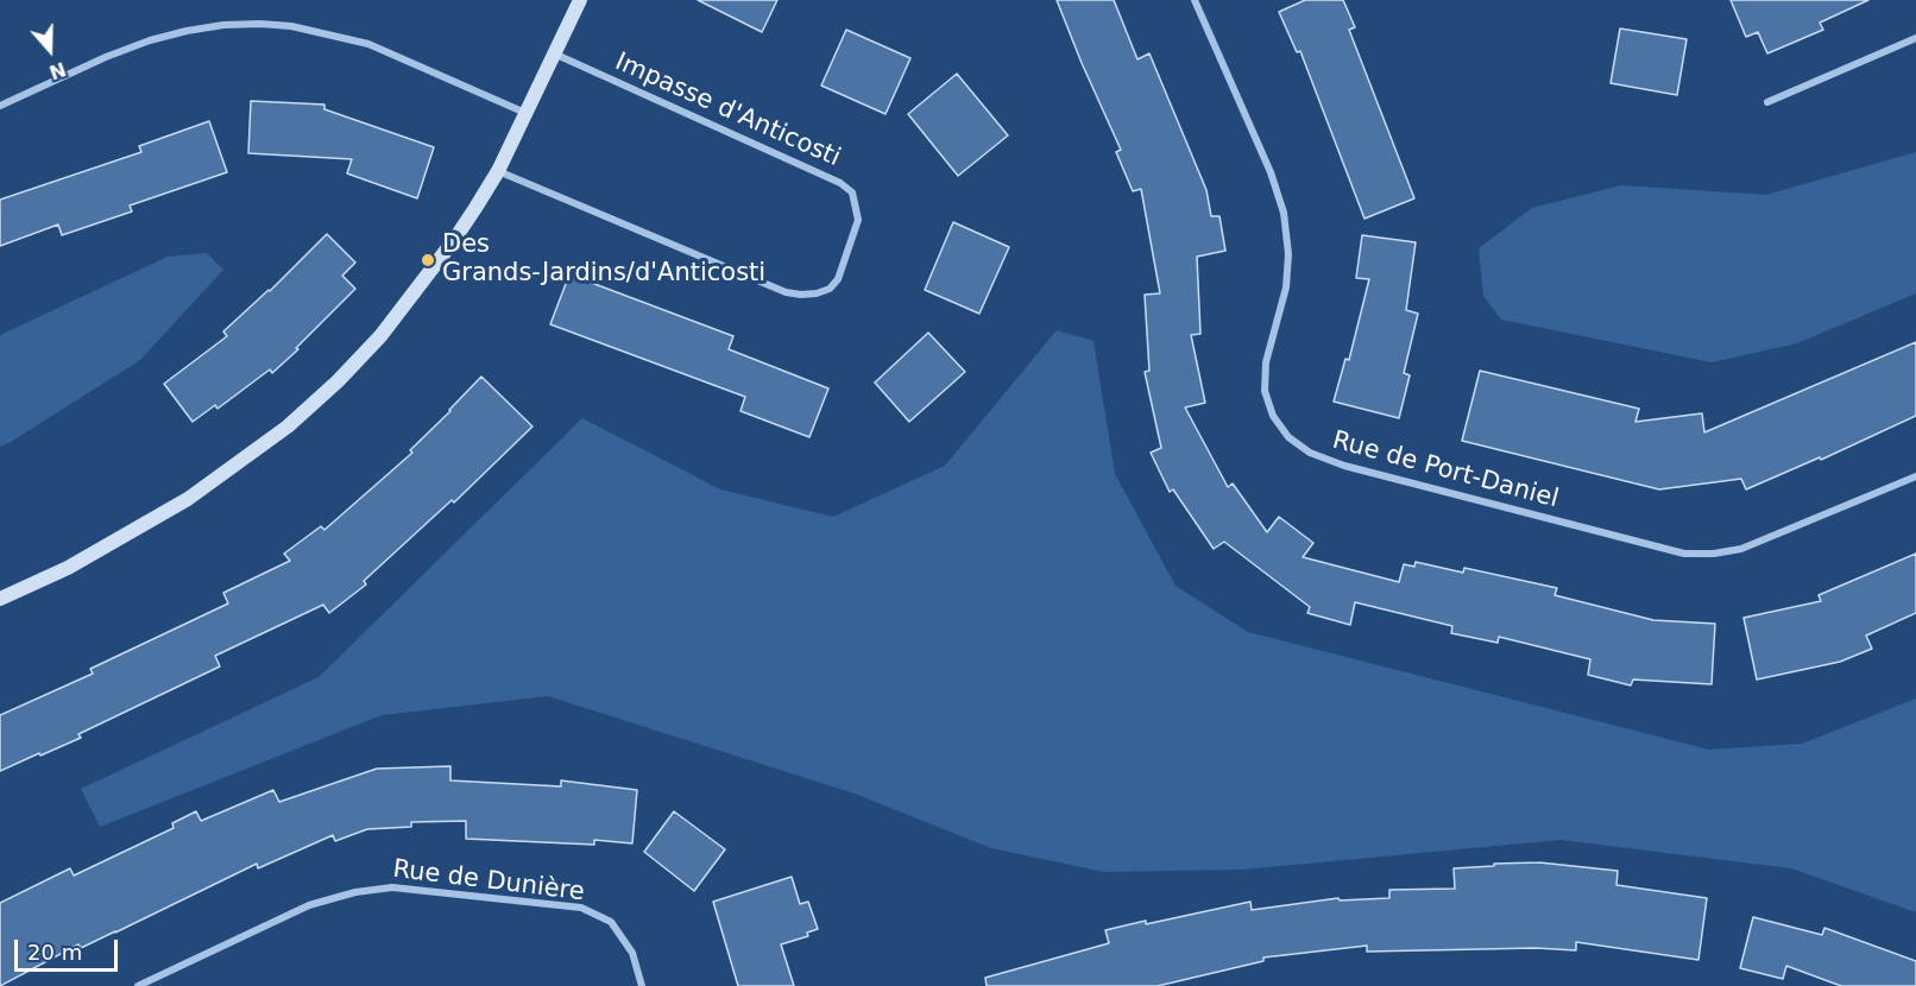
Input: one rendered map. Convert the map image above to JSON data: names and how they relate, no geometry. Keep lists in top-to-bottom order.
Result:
{
  "streets": {
    "street": ["Impasse d'Anticosti", "Rue de Port-Daniel", "Rue de Dunière"]
  },
  "places": ["Des Grands-Jardins/d'Anticosti"],
  "scale_bar": "20 m",
  "north": "bottom"
}
